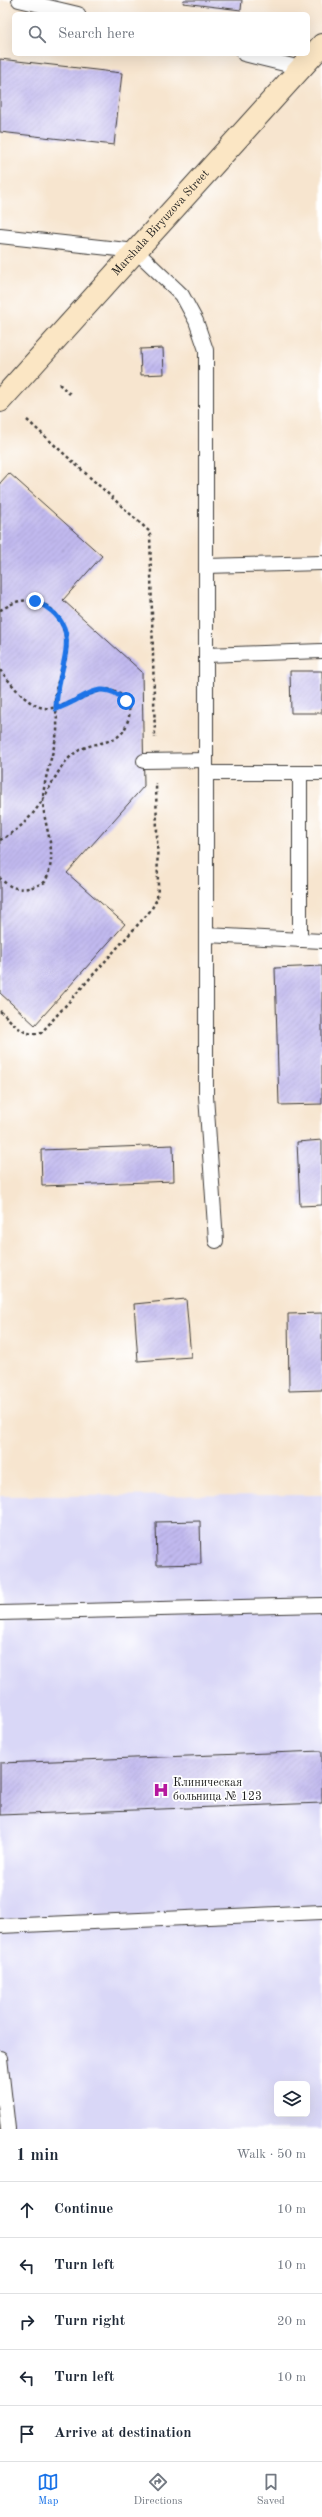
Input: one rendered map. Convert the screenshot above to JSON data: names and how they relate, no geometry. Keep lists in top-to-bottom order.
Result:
{
  "streets": {
    "street": ["Marshala Biryuzova Street"]
  },
  "places": {
    "hospital": ["Клиническая больница № 123"]
  },
  "page": {
    "search": "Search here",
    "heading": ["1 min", "Walk · 50 m"],
    "list": [
      ["Continue", "10 m"],
      ["Turn left", "10 m"],
      ["Turn right", "20 m"],
      ["Turn left", "10 m"],
      "Arrive at destination"
    ],
    "nav": ["Map", "Directions", "Saved"]
  }
}
